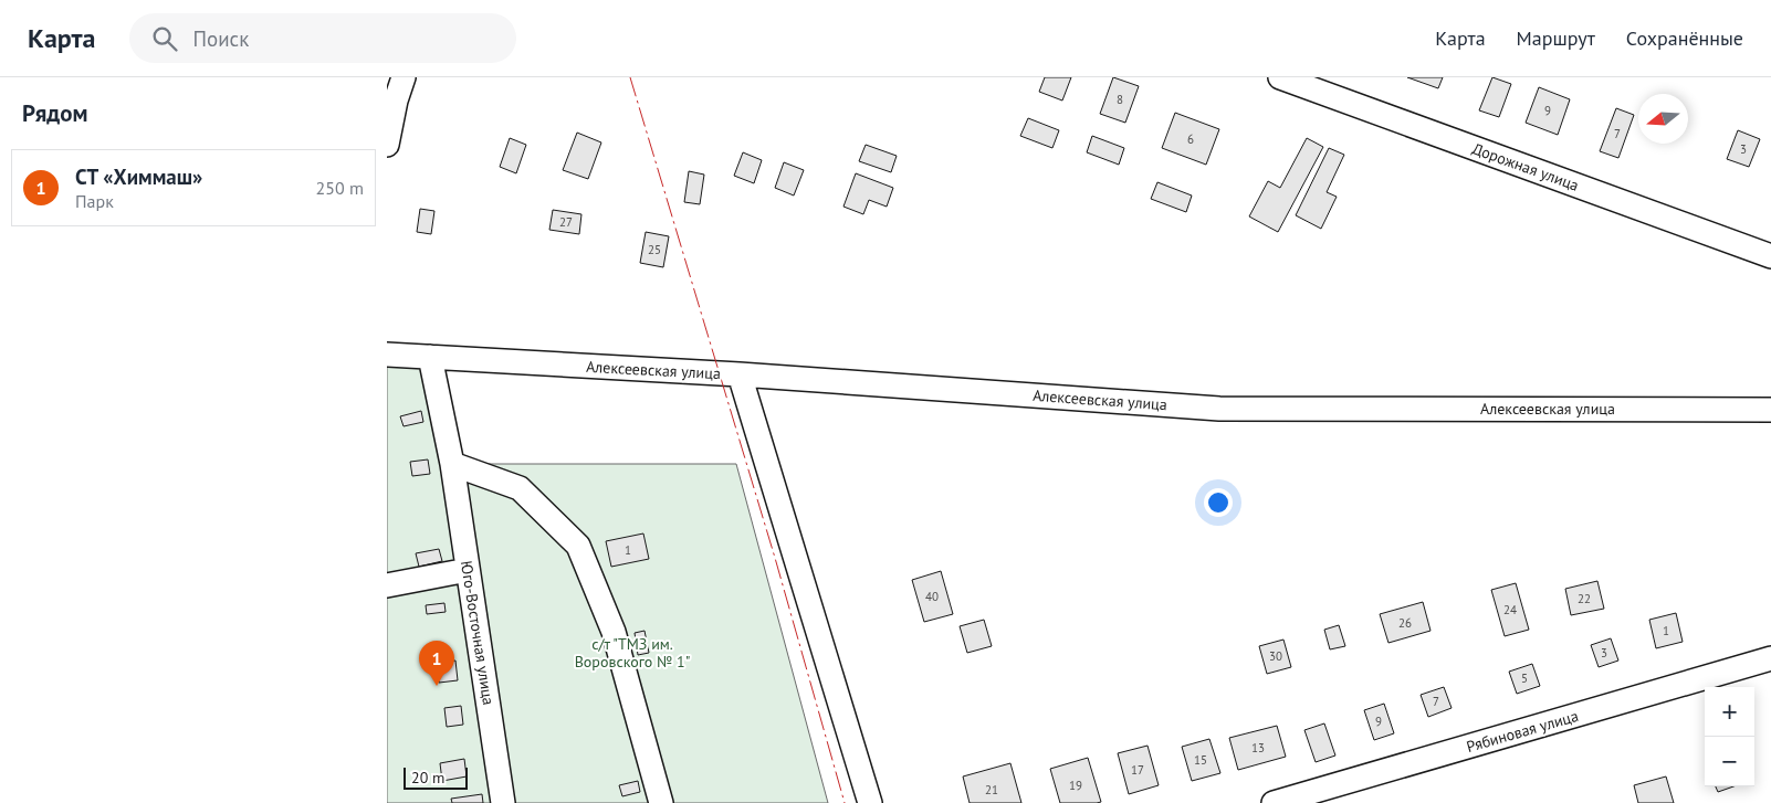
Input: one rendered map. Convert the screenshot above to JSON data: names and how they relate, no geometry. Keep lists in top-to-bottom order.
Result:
{
  "streets": {
    "street": [
      "Дорожная улица",
      "Алексеевская улица",
      "Юго-Восточная улица",
      "Рябиновая улица"
    ]
  },
  "crossings": [
    ["Алексеевская улица", "Юго-Восточная улица"]
  ],
  "parks": ["с/т \"ТМЗ им. Воровского № 1\""],
  "house_numbers": [
    "8",
    "9",
    "7",
    "6",
    "3",
    "27",
    "25",
    "1",
    "40",
    "22",
    "24",
    "26",
    "1",
    "3",
    "30",
    "5",
    "7",
    "9",
    "13",
    "15",
    "17",
    "19",
    "21"
  ],
  "scale_bar": "20 m",
  "north": "left",
  "page": {
    "header": "Карта",
    "search": "Поиск",
    "nav": ["Карта", "Маршрут", "Сохранённые"],
    "heading": "Рядом",
    "list": [
      {
        "mark": "1",
        "name": "СТ «Химмаш»",
        "note": "Парк",
        "value": "250 m"
      }
    ],
    "pins": "1",
    "map_buttons": ["+", "−"],
    "scale": "20 m"
  }
}
